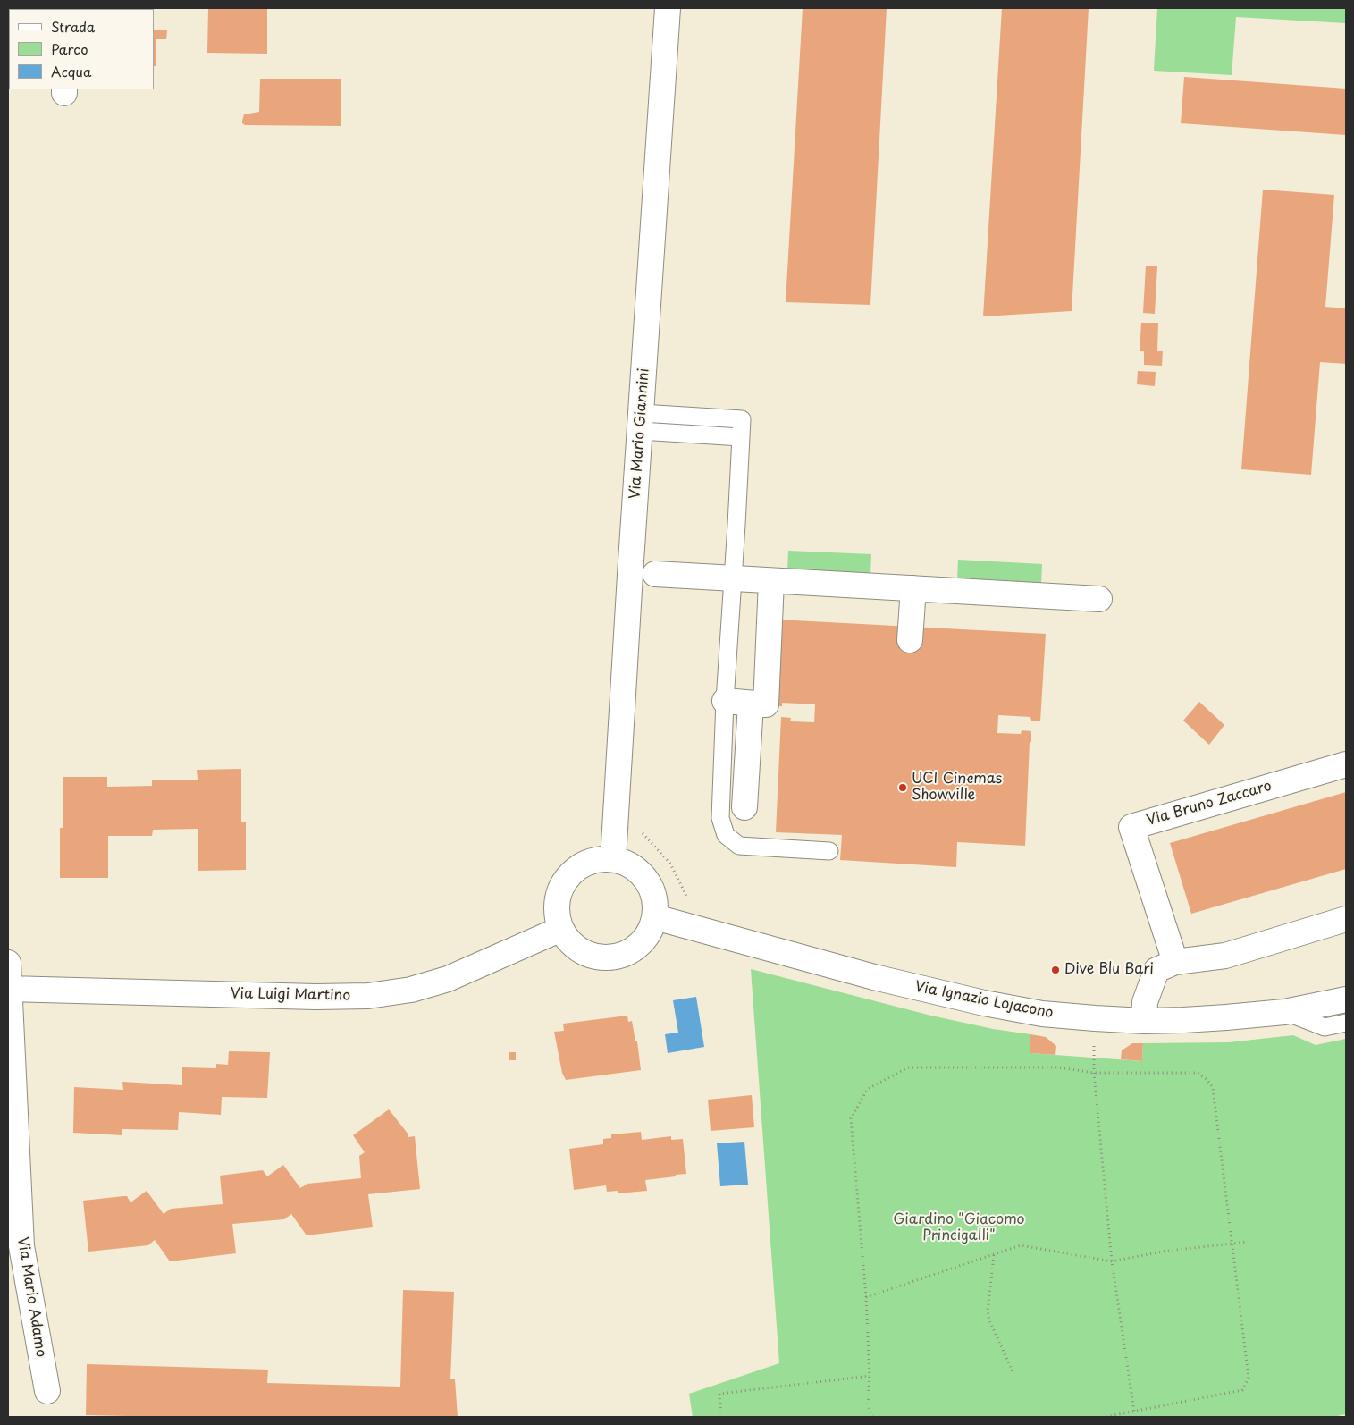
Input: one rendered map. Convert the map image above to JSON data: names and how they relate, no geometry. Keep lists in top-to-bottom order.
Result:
{
  "streets": {
    "street": [
      "Via Mario Giannini",
      "Via Bruno Zaccaro",
      "Via Luigi Martino",
      "Via Ignazio Lojacono",
      "Via Mario Adamo"
    ]
  },
  "crossings": [
    ["Via Mario Giannini", "Via Luigi Martino"],
    ["Via Mario Giannini", "Via Ignazio Lojacono"],
    ["Via Luigi Martino", "Via Ignazio Lojacono"],
    ["Via Luigi Martino", "Via Mario Adamo"]
  ],
  "parks": ["Giardino \"Giacomo Princigalli\""],
  "places": ["UCI Cinemas Showville", "Dive Blu Bari"],
  "legend": ["Strada", "Parco", "Acqua"]
}
